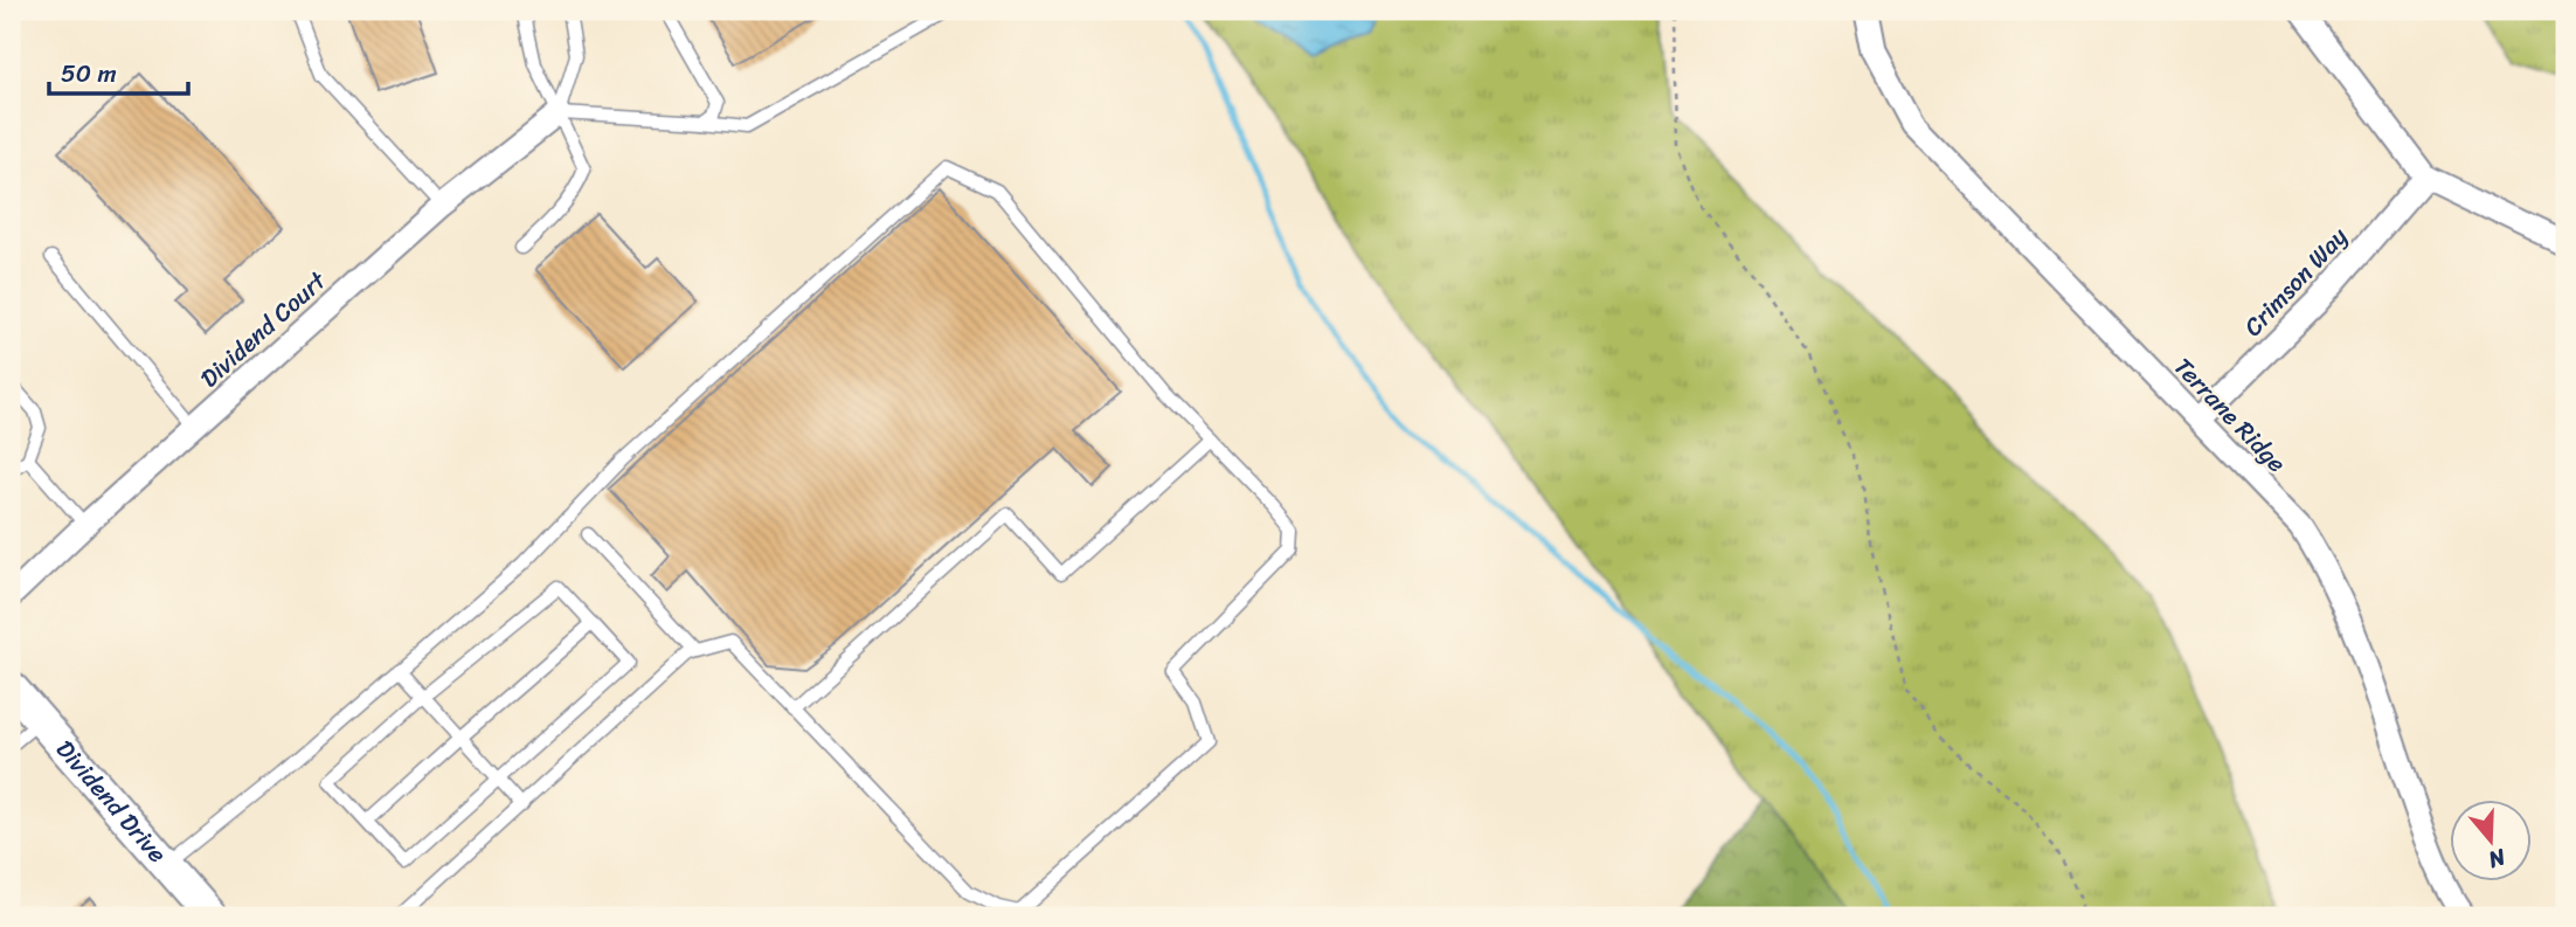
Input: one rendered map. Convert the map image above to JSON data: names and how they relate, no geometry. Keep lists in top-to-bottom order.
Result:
{
  "streets": {
    "street": [
      "Crimson Way",
      "Dividend Court",
      "Terrane Ridge",
      "Dividend Drive"
    ]
  },
  "crossings": [
    ["Crimson Way", "Terrane Ridge"]
  ],
  "scale_bar": "50 m",
  "north": "bottom"
}
